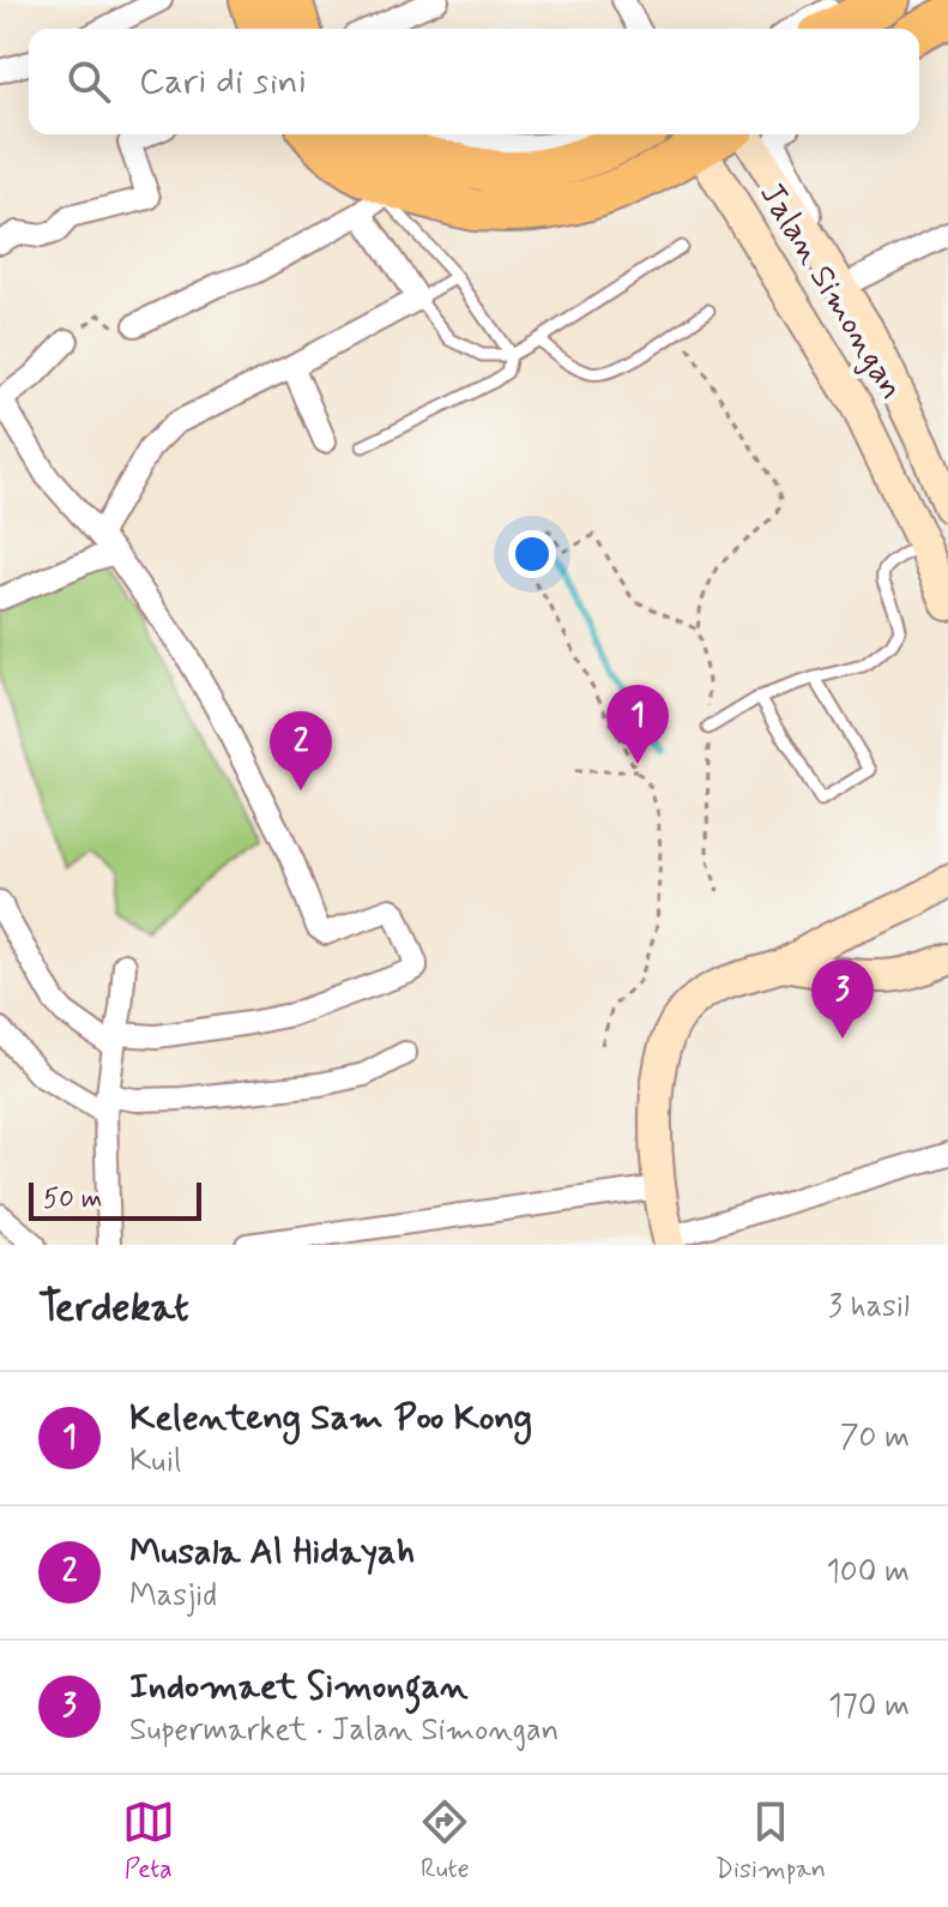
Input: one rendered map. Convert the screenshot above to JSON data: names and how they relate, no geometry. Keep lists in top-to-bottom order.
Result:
{
  "streets": {
    "main road": ["Jalan Simongan"]
  },
  "scale_bar": "50 m",
  "page": {
    "search": "Cari di sini",
    "pins": ["1", "2", "3"],
    "scale": "50 m",
    "heading": ["Terdekat", "3 hasil"],
    "list": [
      {
        "mark": "1",
        "name": "Kelenteng Sam Poo Kong",
        "note": "Kuil",
        "value": "70 m"
      },
      {
        "mark": "2",
        "name": "Musala Al Hidayah",
        "note": "Masjid",
        "value": "100 m"
      },
      {
        "mark": "3",
        "name": "Indomaet Simongan",
        "note": "Supermarket · Jalan Simongan",
        "value": "170 m"
      }
    ],
    "nav": ["Peta", "Rute", "Disimpan"]
  }
}
